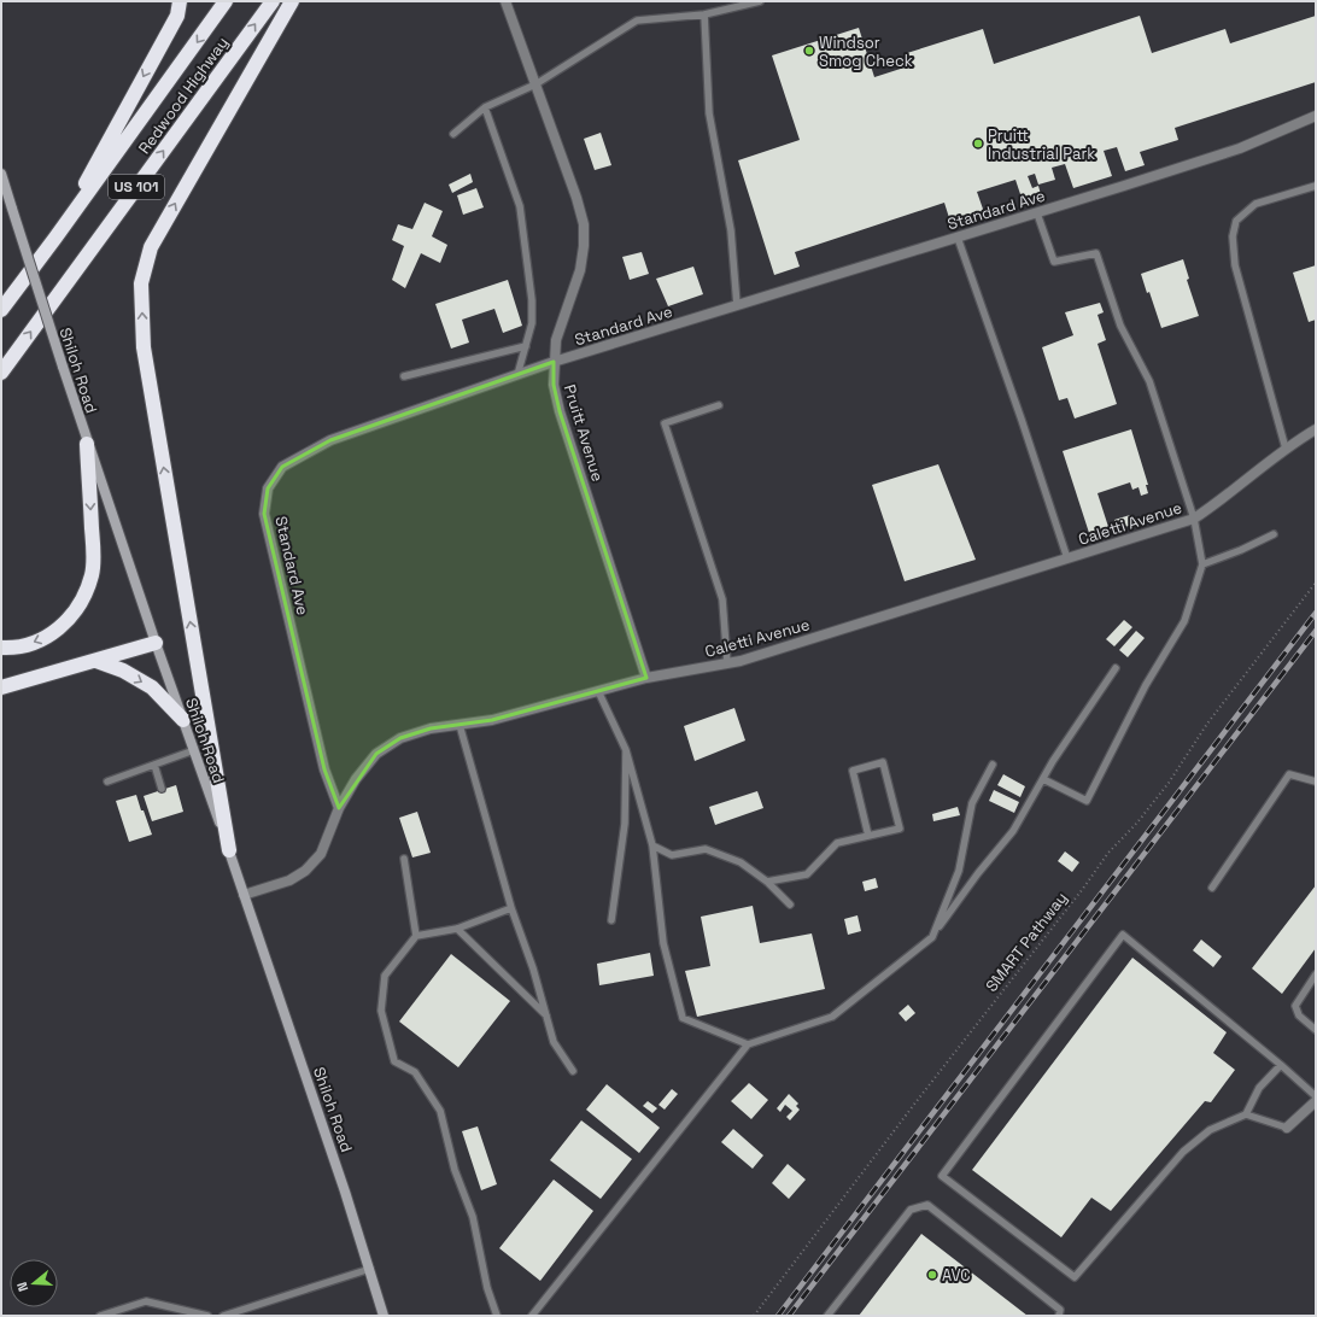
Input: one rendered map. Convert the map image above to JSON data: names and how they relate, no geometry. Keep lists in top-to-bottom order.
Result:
{
  "streets": {
    "highway": ["Redwood Highway", "US 101"],
    "main road": ["Shiloh Road"],
    "street": ["Standard Ave", "Pruitt Avenue", "Caletti Avenue"],
    "path": ["SMART Pathway"]
  },
  "crossings": [
    ["Standard Ave", "Pruitt Avenue"],
    ["Standard Ave", "Caletti Avenue"],
    ["Shiloh Road", "Caletti Avenue"],
    ["Pruitt Avenue", "Caletti Avenue"]
  ],
  "places": ["Windsor Smog Check", "Pruitt Industrial Park", "AVC"],
  "north": "left"
}
